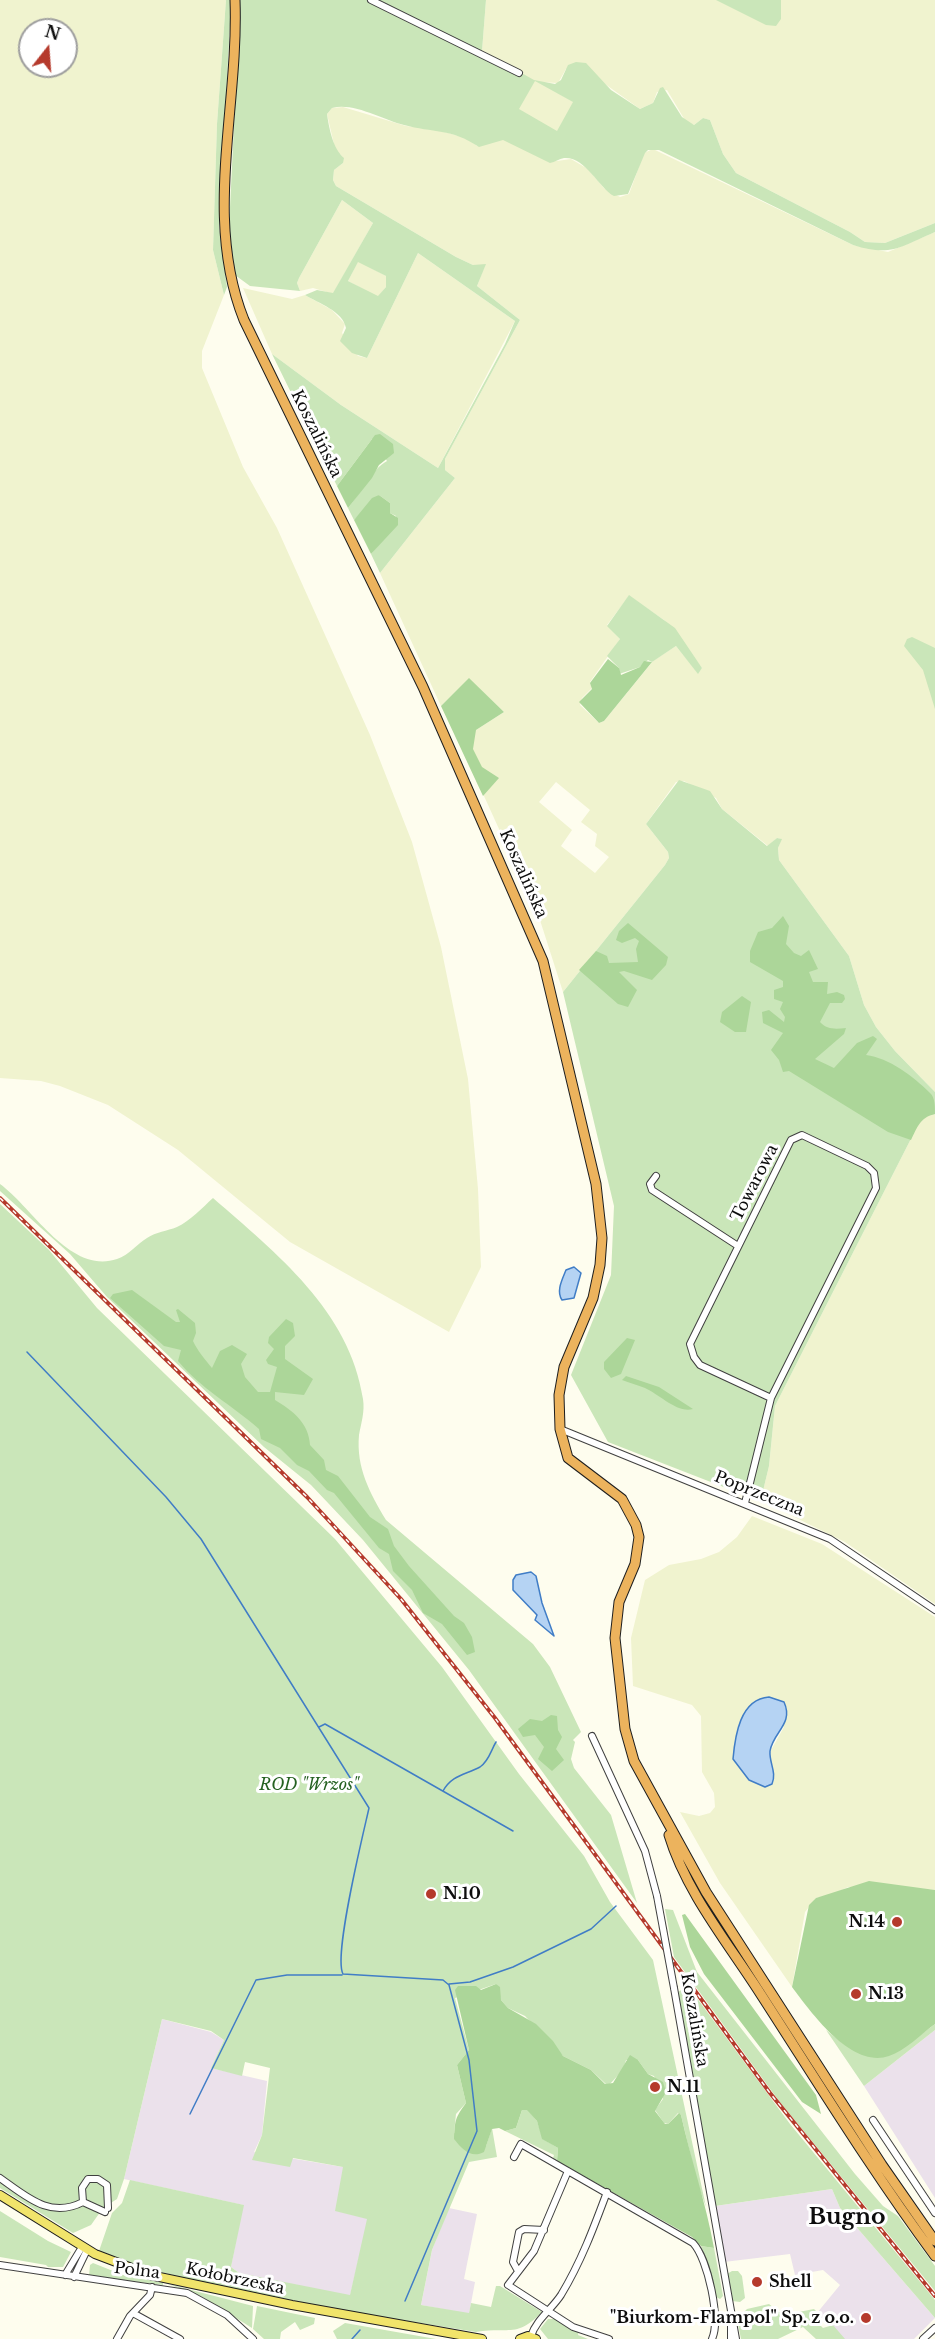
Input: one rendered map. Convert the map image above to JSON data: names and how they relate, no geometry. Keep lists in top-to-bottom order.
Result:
{
  "streets": {
    "highway": ["Koszalińska"],
    "main road": ["Kołobrzeska"],
    "street": ["Towarowa", "Poprzeczna", "Polna"]
  },
  "crossings": [
    ["Koszalińska", "Poprzeczna"]
  ],
  "districts": ["Bugno"],
  "parks": ["ROD \"Wrzos\""],
  "places": [
    "N.10",
    "N.14",
    "N.13",
    "N.11",
    "Shell",
    "\"Biurkom-Flampol\" Sp. z o.o."
  ],
  "north": "top"
}
